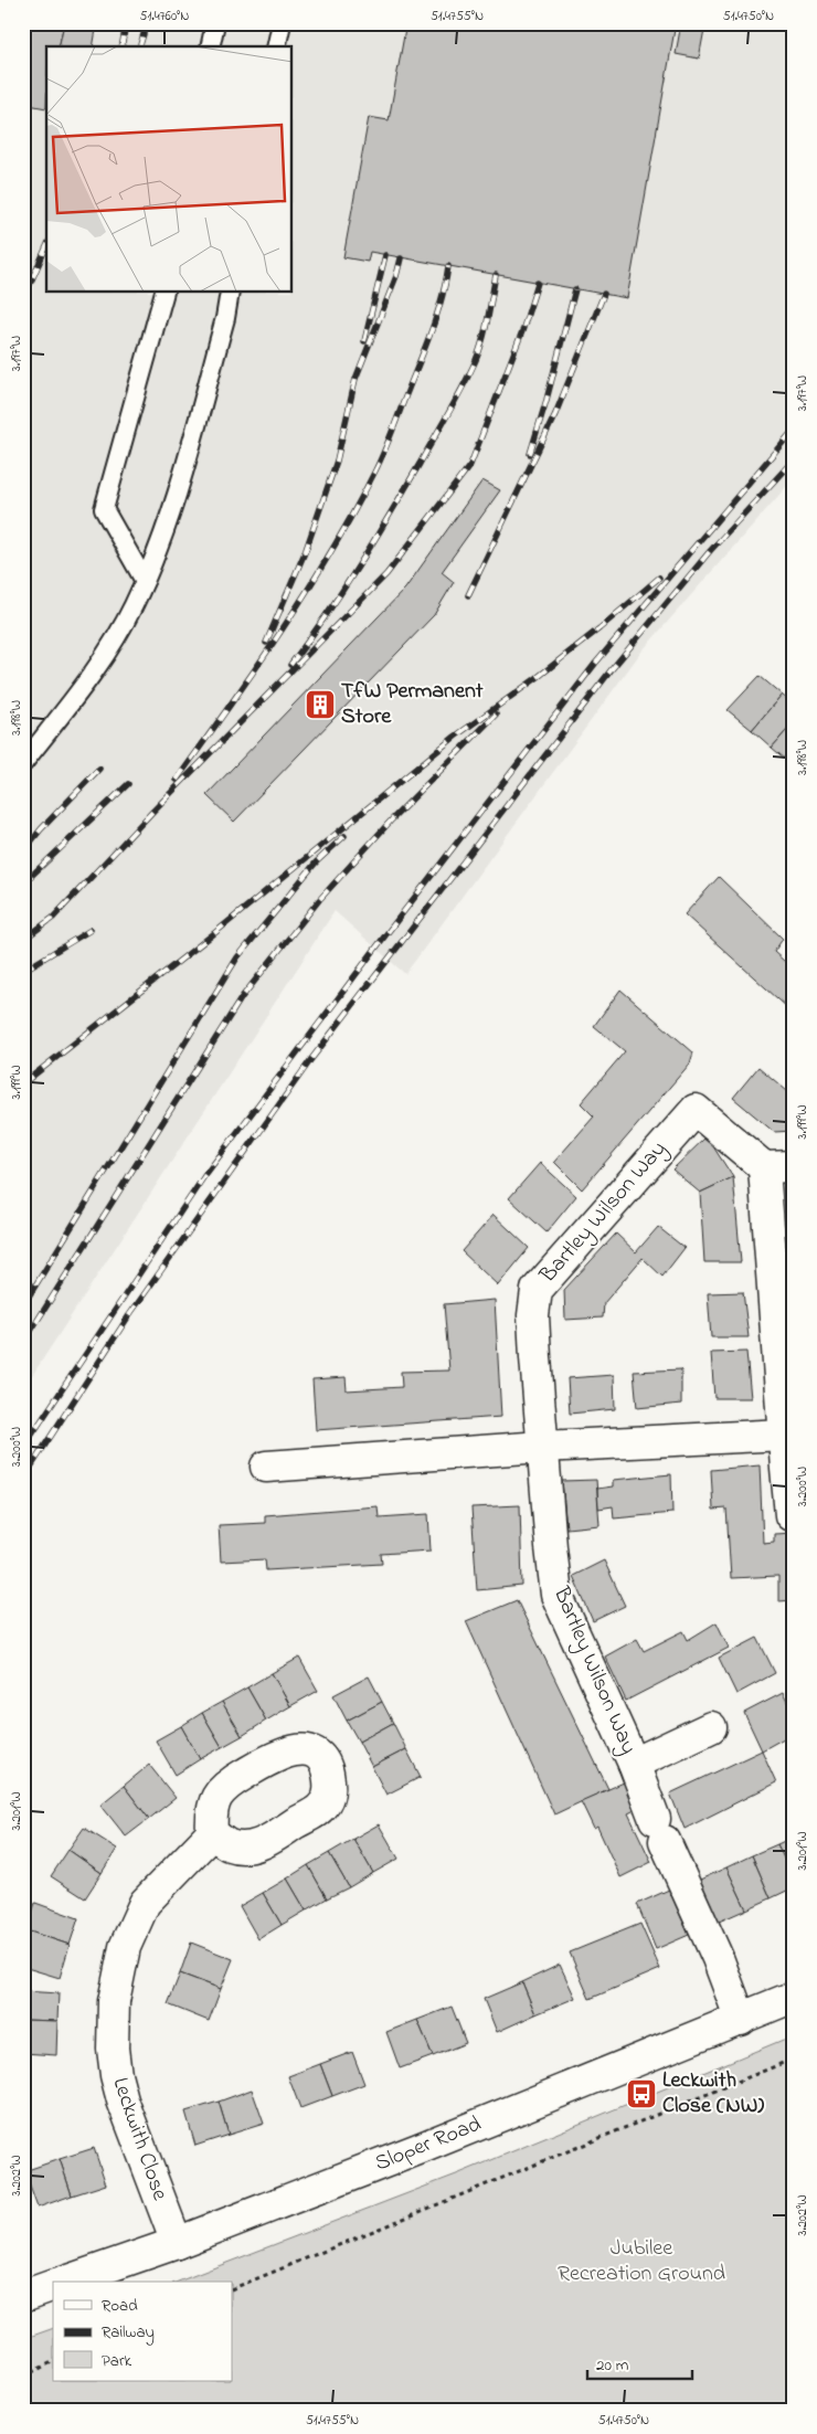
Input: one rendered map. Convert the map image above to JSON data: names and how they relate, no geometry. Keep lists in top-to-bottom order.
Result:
{
  "streets": {
    "street": ["Bartley Wilson Way", "Leckwith Close", "Sloper Road"]
  },
  "crossings": [
    ["Bartley Wilson Way", "Sloper Road"],
    ["Leckwith Close", "Sloper Road"]
  ],
  "parks": ["Jubilee Recreation Ground"],
  "places": {
    "building": ["TfW Permanent Store"],
    "bus stop": ["Leckwith Close (NW)"]
  },
  "legend": ["Road", "Railway", "Park"],
  "scale_bar": "20 m",
  "coordinates": [
    "51.4760°N",
    "51.4755°N",
    "51.4750°N",
    "3.197°W",
    "3.198°W",
    "3.199°W",
    "3.200°W",
    "3.201°W",
    "3.202°W"
  ]
}
